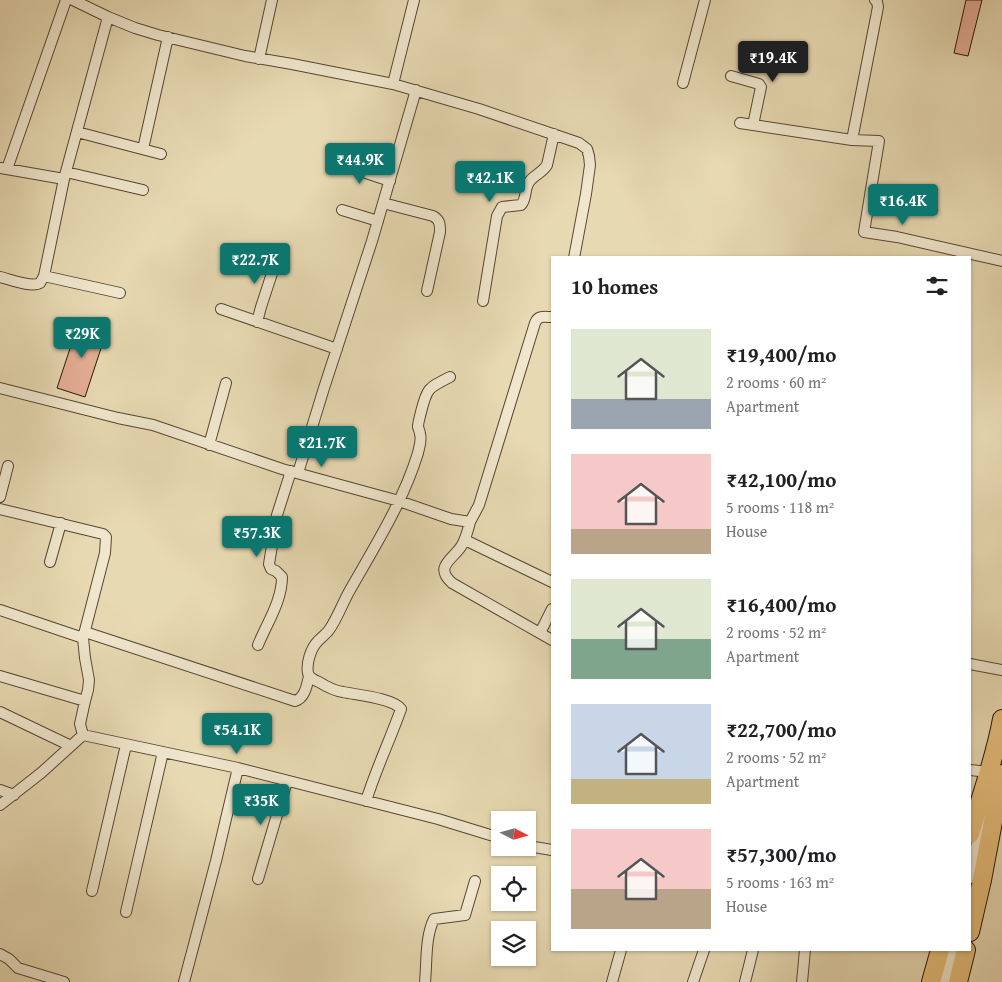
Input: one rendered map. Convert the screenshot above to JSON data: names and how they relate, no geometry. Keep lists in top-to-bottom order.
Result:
{
  "north": "right",
  "page": {
    "price": [
      "₹19.4K",
      "₹44.9K",
      "₹42.1K",
      "₹16.4K",
      "₹22.7K",
      "₹29K",
      "₹21.7K",
      "₹57.3K",
      "₹54.1K",
      "₹35K"
    ],
    "heading": "10 homes",
    "list": [
      {
        "name": "₹19,400/mo",
        "note": "2 rooms · 60 m² · Apartment"
      },
      {
        "name": "₹42,100/mo",
        "note": "5 rooms · 118 m² · House"
      },
      {
        "name": "₹16,400/mo",
        "note": "2 rooms · 52 m² · Apartment"
      },
      {
        "name": "₹22,700/mo",
        "note": "2 rooms · 52 m² · Apartment"
      },
      {
        "name": "₹57,300/mo",
        "note": "5 rooms · 163 m² · House"
      }
    ]
  }
}
